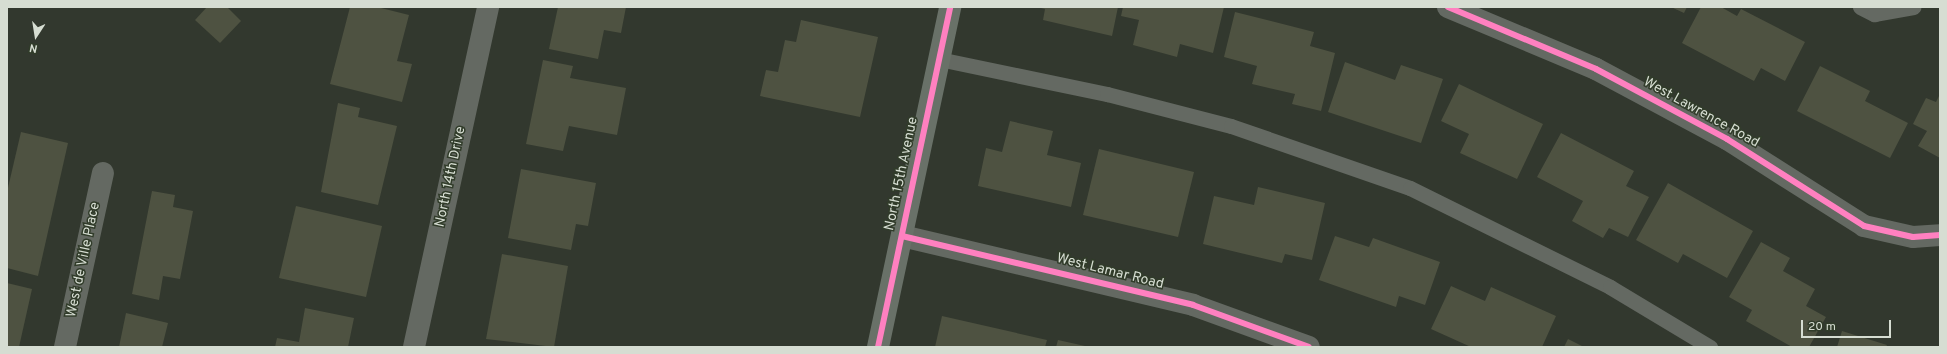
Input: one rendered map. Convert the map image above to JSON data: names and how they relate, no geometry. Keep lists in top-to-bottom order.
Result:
{
  "streets": {
    "street": [
      "West Lawrence Road",
      "North 15th Avenue",
      "North 14th Drive",
      "West de Ville Place",
      "West Lamar Road"
    ]
  },
  "crossings": [
    ["North 15th Avenue", "West Lamar Road"]
  ],
  "scale_bar": "20 m",
  "north": "bottom"
}
